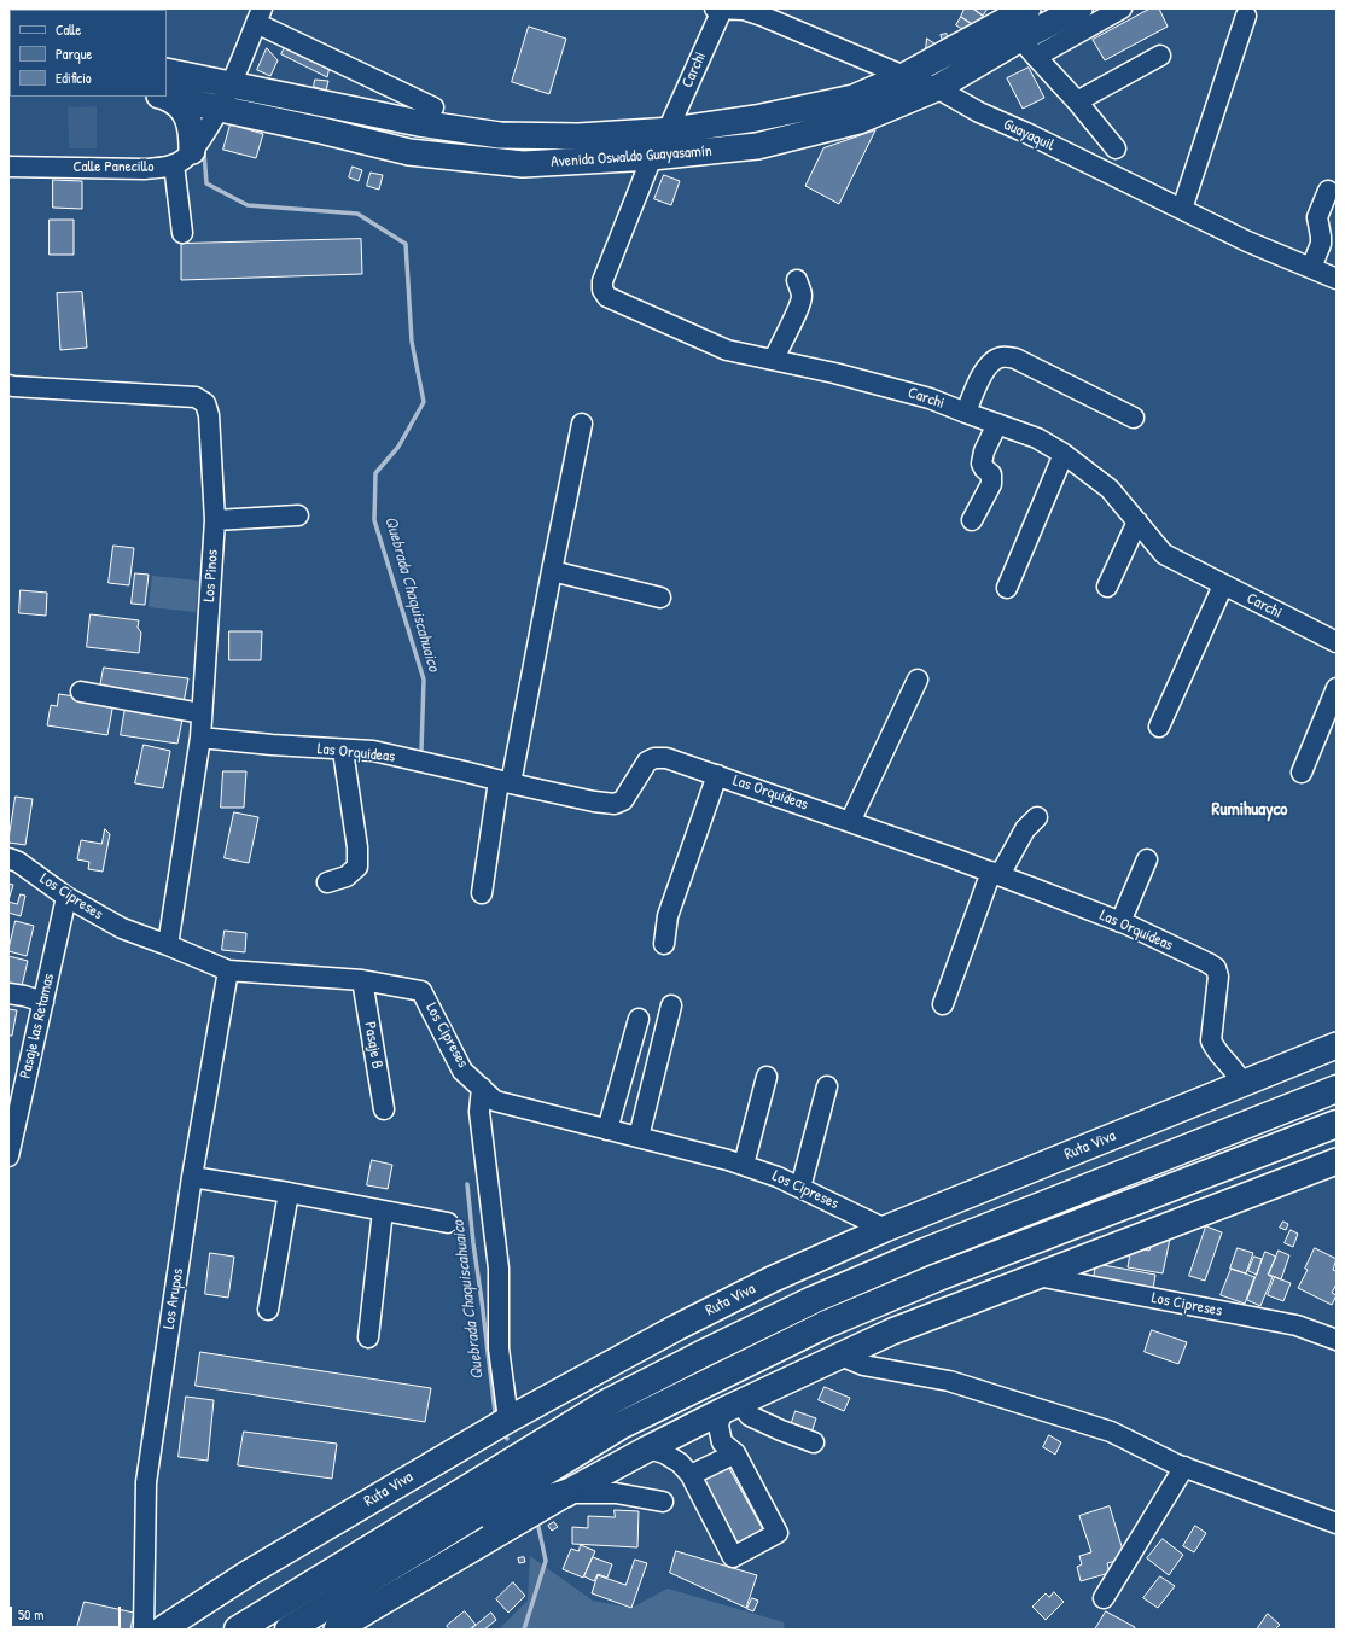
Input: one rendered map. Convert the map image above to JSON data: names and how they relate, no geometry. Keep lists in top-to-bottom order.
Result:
{
  "streets": {
    "main road": ["Avenida Oswaldo Guayasamín", "Ruta Viva"],
    "street": [
      "Carchi",
      "Guayaquil",
      "Calle Panecillo",
      "Los Pinos",
      "Las Orquideas",
      "Los Cipreses",
      "Pasaje las Retamas",
      "Pasaje B",
      "Los Arupos"
    ]
  },
  "crossings": [
    ["Carchi", "Guayaquil"],
    ["Carchi", "Avenida Oswaldo Guayasamín"],
    ["Guayaquil", "Avenida Oswaldo Guayasamín"],
    ["Los Pinos", "Las Orquideas"],
    ["Los Pinos", "Los Cipreses"],
    ["Las Orquideas", "Ruta Viva"],
    ["Los Cipreses", "Pasaje las Retamas"],
    ["Los Cipreses", "Pasaje B"],
    ["Los Cipreses", "Ruta Viva"],
    ["Los Cipreses", "Los Arupos"]
  ],
  "districts": ["Rumihuayco"],
  "water": ["Quebrada Chaquiscahuaico"],
  "legend": ["Calle", "Parque", "Edificio"],
  "scale_bar": "50 m"
}
